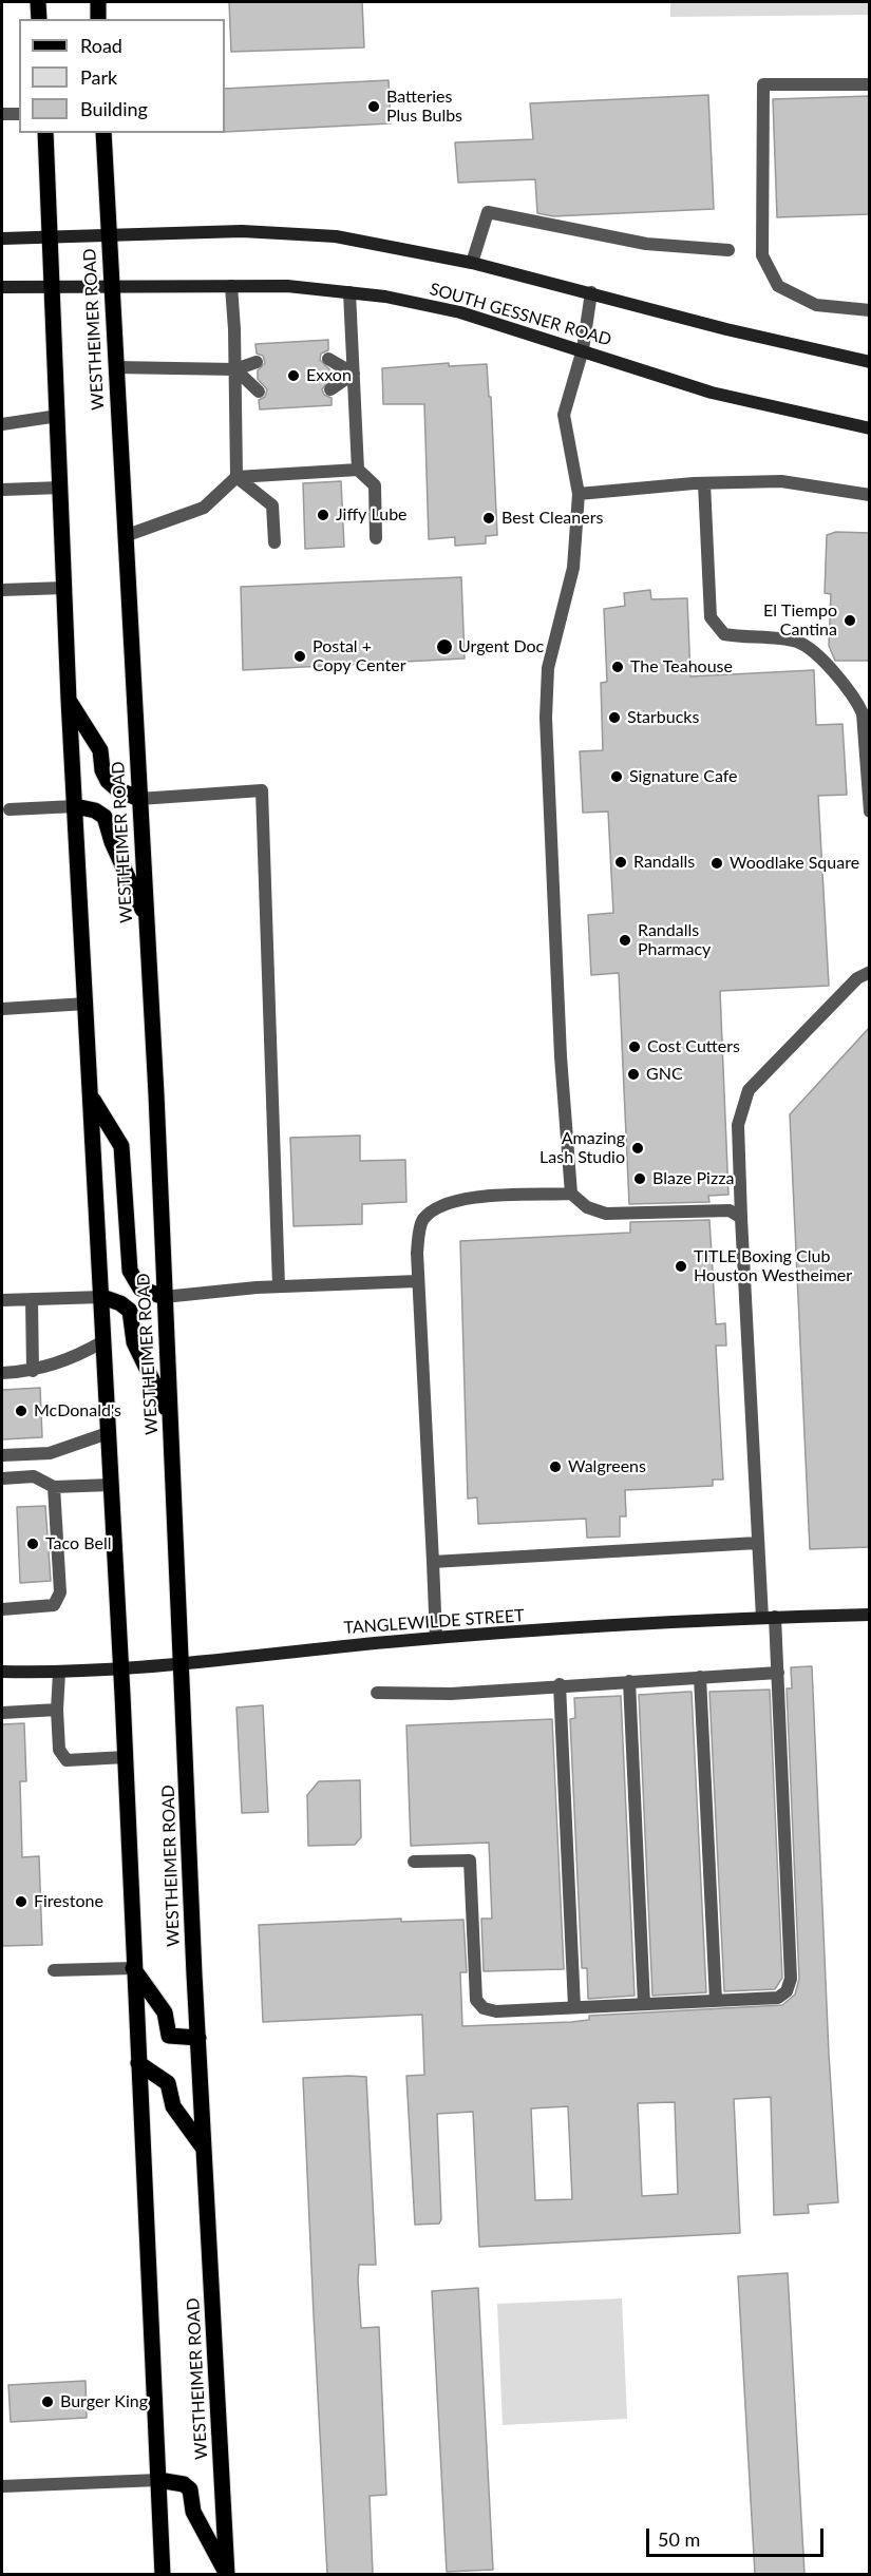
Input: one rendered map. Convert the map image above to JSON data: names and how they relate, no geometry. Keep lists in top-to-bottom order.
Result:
{
  "streets": {
    "main road": ["SOUTH GESSNER ROAD", "WESTHEIMER ROAD", "TANGLEWILDE STREET"]
  },
  "crossings": [
    ["SOUTH GESSNER ROAD", "WESTHEIMER ROAD"],
    ["WESTHEIMER ROAD", "TANGLEWILDE STREET"]
  ],
  "places": [
    "Batteries Plus Bulbs",
    "Exxon",
    "Jiffy Lube",
    "Best Cleaners",
    "El Tiempo Cantina",
    "Urgent Doc",
    "Postal + Copy Center",
    "The Teahouse",
    "Starbucks",
    "Signature Cafe",
    "Randalls",
    "Woodlake Square",
    "Randalls Pharmacy",
    "Cost Cutters",
    "GNC",
    "Amazing Lash Studio",
    "Blaze Pizza",
    "TITLE Boxing Club Houston Westheimer",
    "McDonald's",
    "Walgreens",
    "Taco Bell",
    "Firestone",
    "Burger King"
  ],
  "legend": ["Road", "Park", "Building"],
  "scale_bar": "50 m"
}
